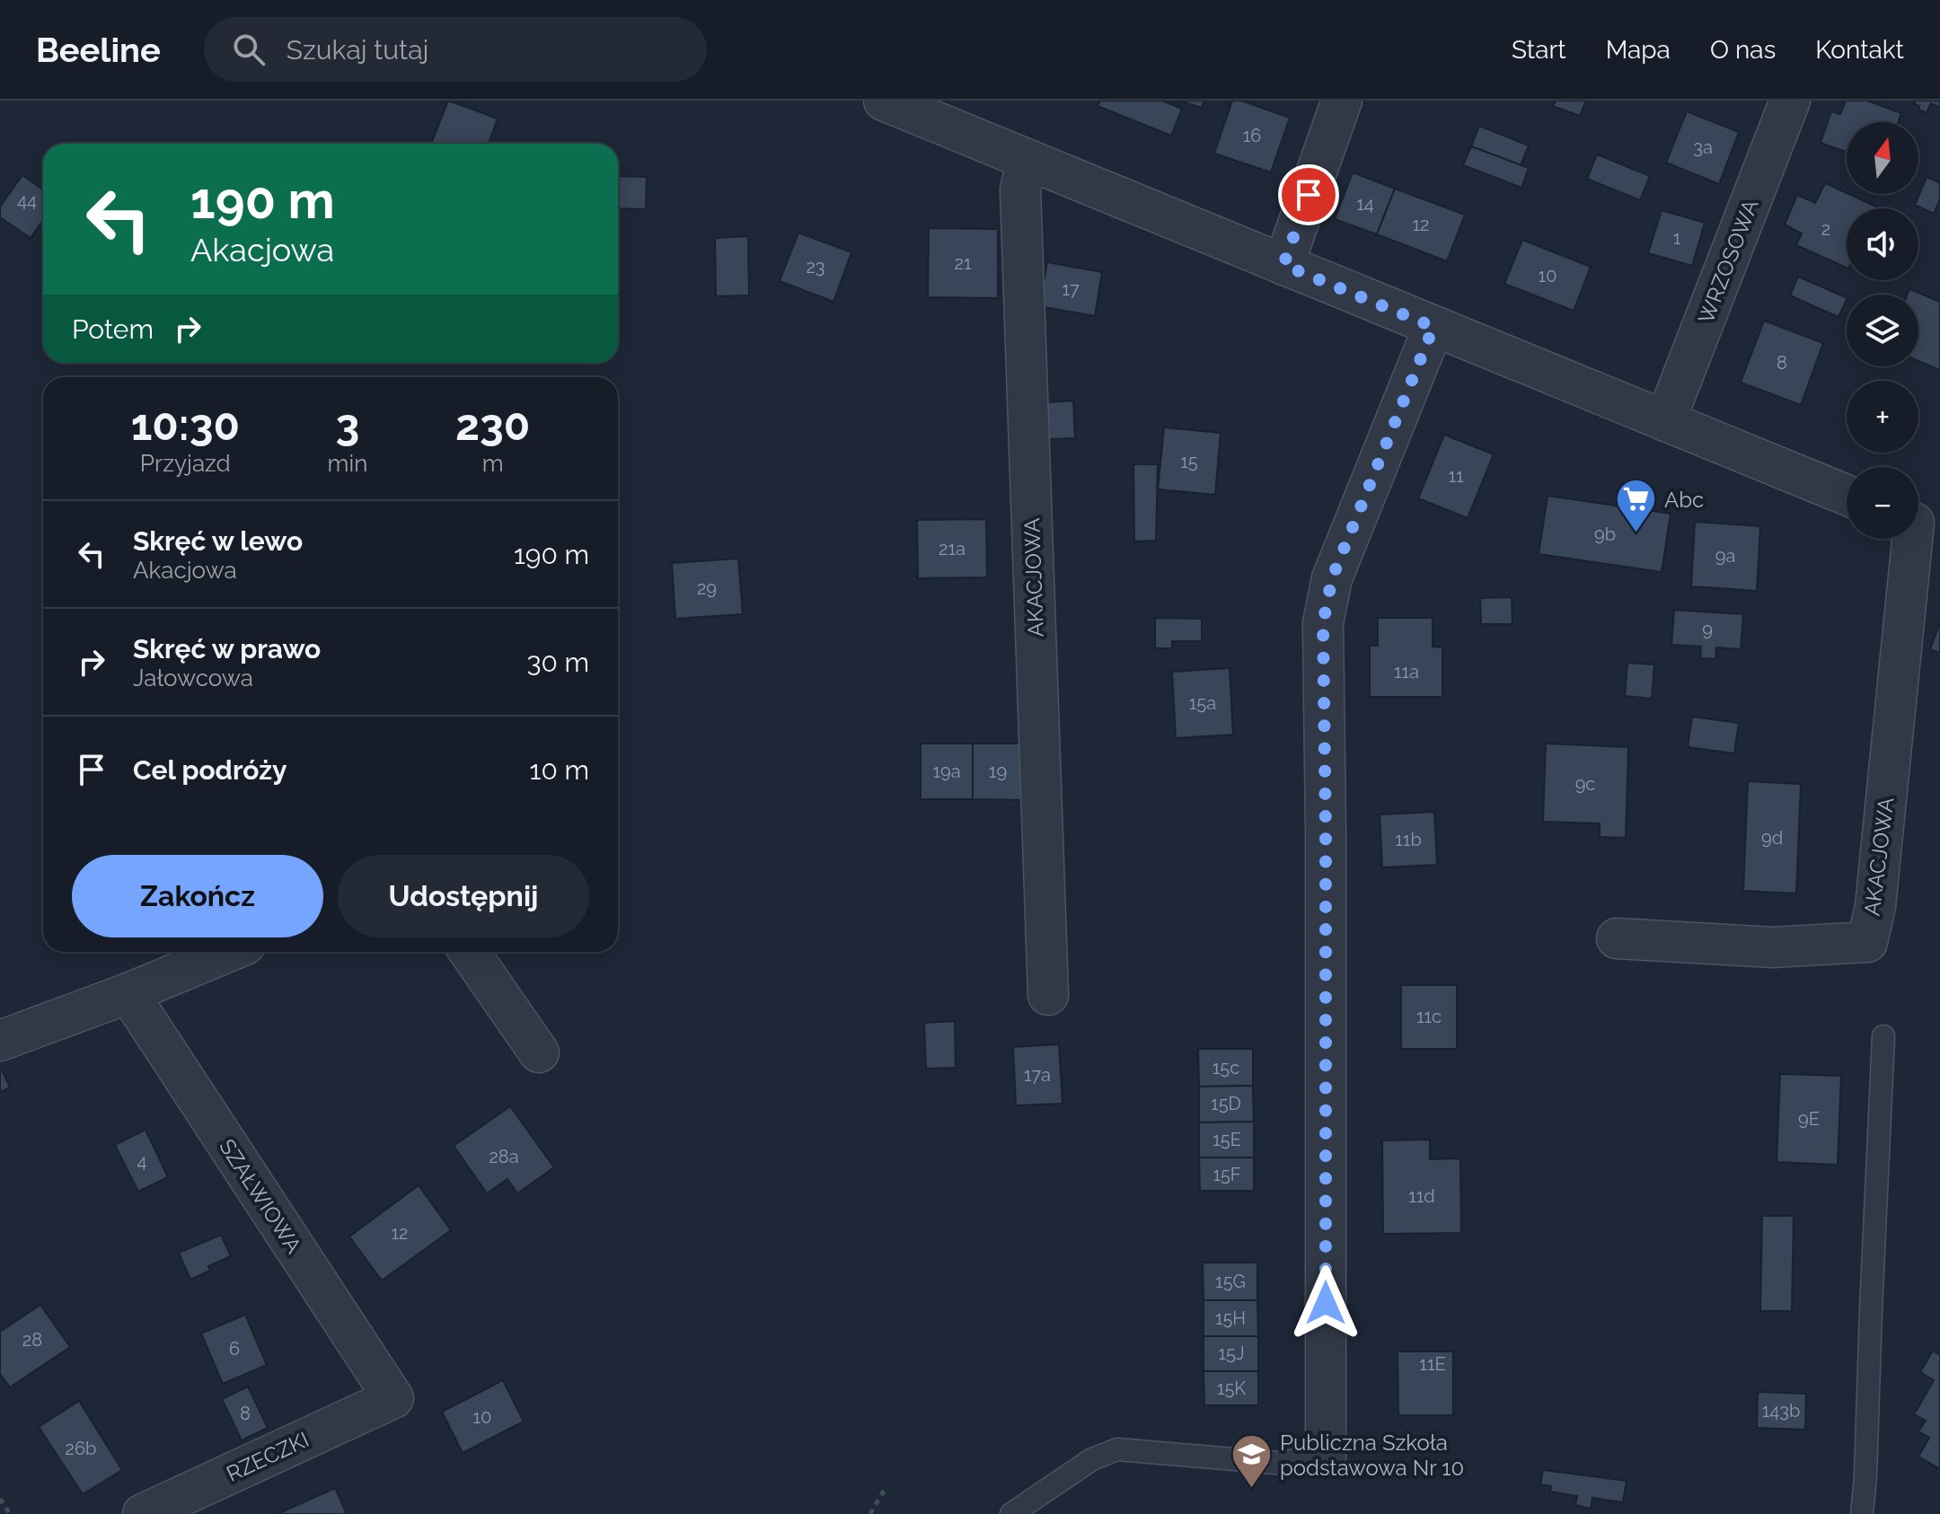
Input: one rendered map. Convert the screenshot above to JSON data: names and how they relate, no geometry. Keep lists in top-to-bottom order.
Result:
{
  "streets": {
    "street": [
      "WRZOSOWA",
      "AKACJOWA",
      "SZAŁWIOWA",
      "RZECZKI"
    ]
  },
  "crossings": [
    ["SZAŁWIOWA", "RZECZKI"]
  ],
  "places": {
    "supermarket": ["Abc"],
    "school or university": ["Publiczna Szkoła podstawowa Nr 10"]
  },
  "house_numbers": [
    "16",
    "3a",
    "44",
    "14",
    "12",
    "2",
    "1",
    "21",
    "23",
    "10",
    "17",
    "8",
    "15",
    "11",
    "9b",
    "21a",
    "9a",
    "29",
    "9",
    "11a",
    "15a",
    "19a",
    "19",
    "9c",
    "9d",
    "11b",
    "11c",
    "15c",
    "17a",
    "15D",
    "9E",
    "15E",
    "28a",
    "4",
    "15F",
    "11d",
    "12",
    "15G",
    "15H",
    "28",
    "6",
    "15J",
    "11E",
    "15K",
    "143b",
    "8",
    "10",
    "26b"
  ],
  "north": "top",
  "page": {
    "header": "Beeline",
    "search": "Szukaj tutaj",
    "nav": [
      "Start",
      "Mapa",
      "O nas",
      "Kontakt"
    ],
    "map_buttons": ["+", "−"],
    "turn": ["190 m", "Akacjowa"],
    "then": "Potem",
    "eta": [
      "10:30",
      "Przyjazd",
      "3",
      "min",
      "230",
      "m"
    ],
    "list": [
      {
        "name": "Skręć w lewo",
        "note": "Akacjowa",
        "value": "190 m"
      },
      {
        "name": "Skręć w prawo",
        "note": "Jałowcowa",
        "value": "30 m"
      },
      {
        "name": "Cel podróży",
        "value": "10 m"
      }
    ],
    "buttons": ["Zakończ", "Udostępnij"]
  }
}
